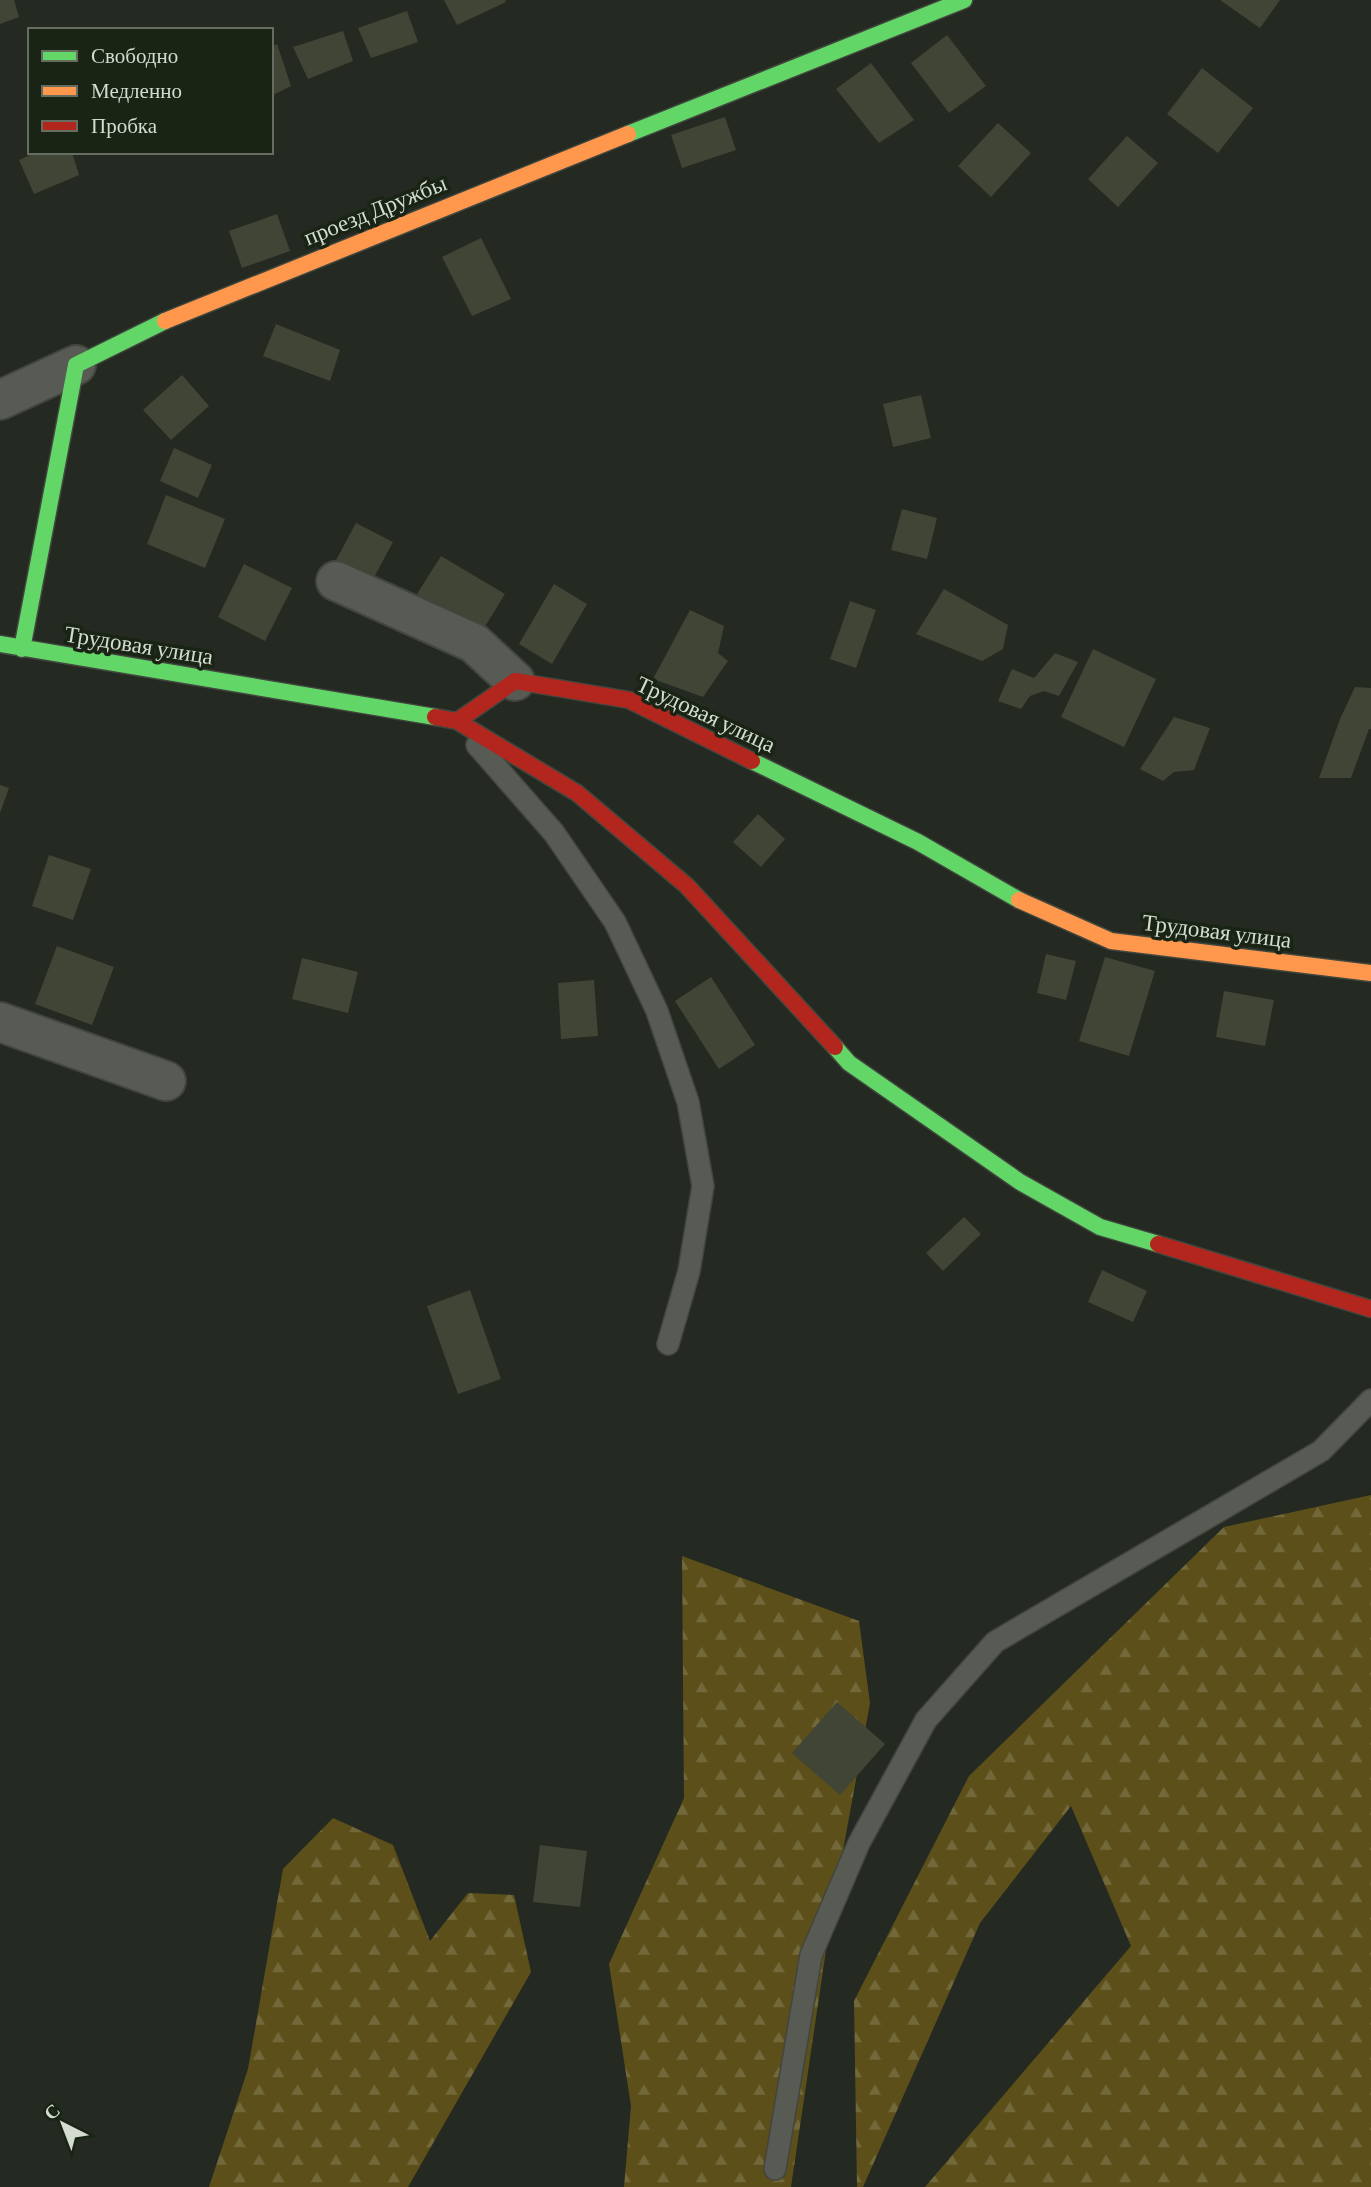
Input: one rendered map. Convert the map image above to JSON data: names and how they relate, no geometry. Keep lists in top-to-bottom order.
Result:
{
  "streets": {
    "street": ["проезд Дружбы", "Трудовая улица"]
  },
  "legend": ["Свободно", "Медленно", "Пробка"],
  "north": "top left"
}
